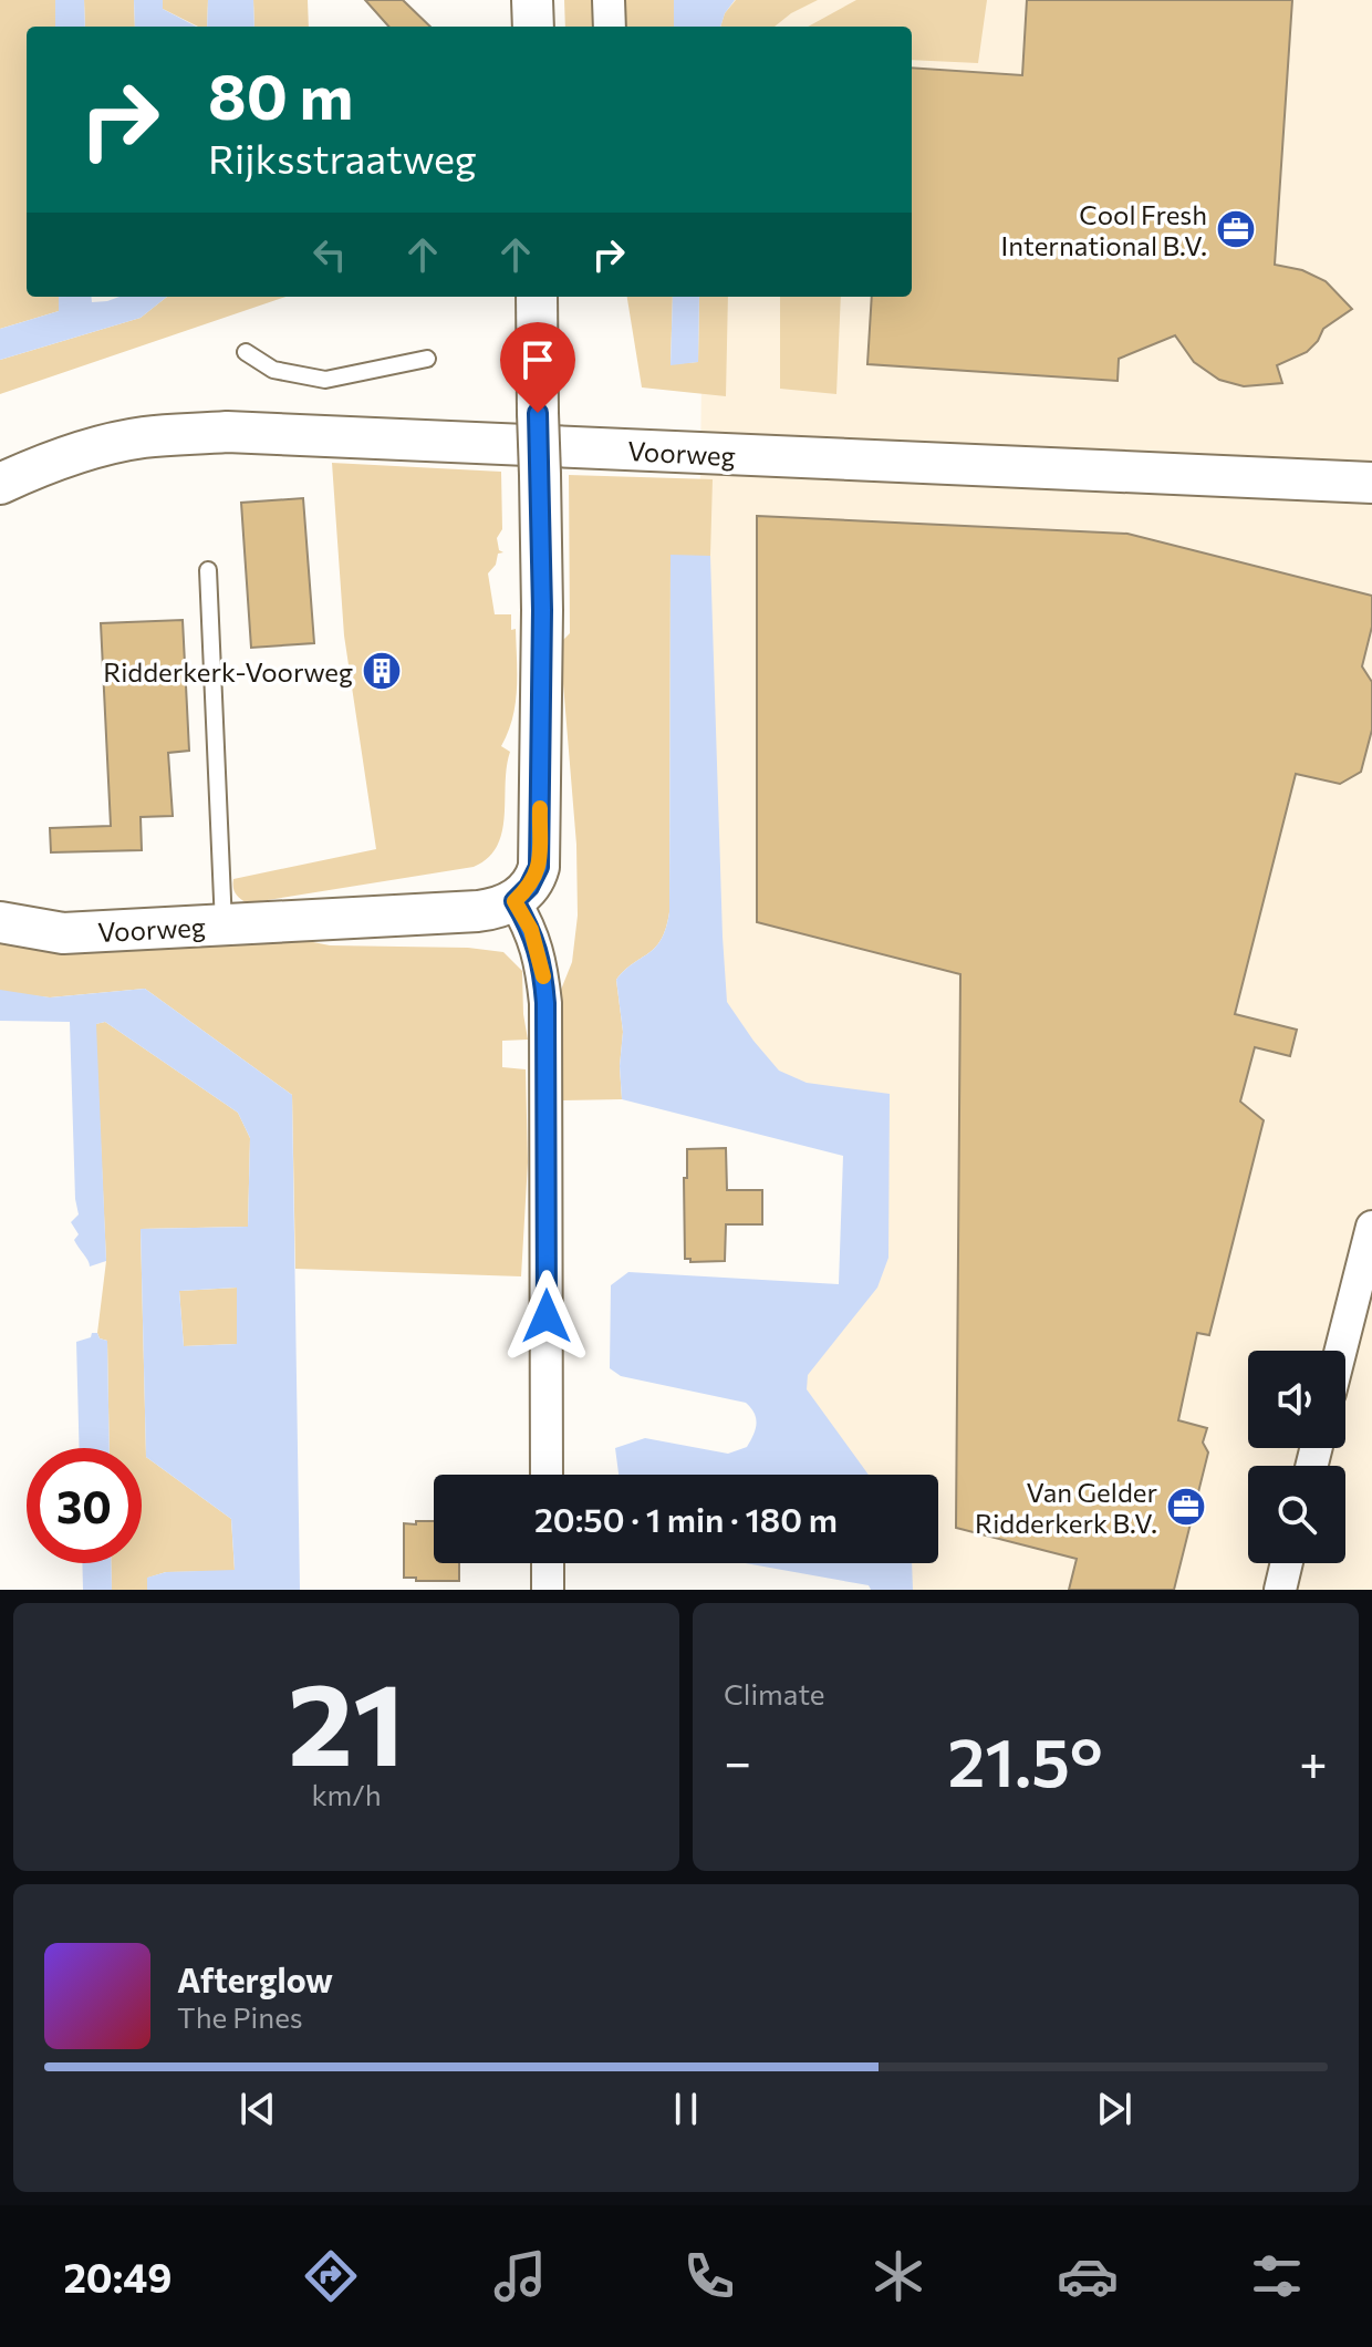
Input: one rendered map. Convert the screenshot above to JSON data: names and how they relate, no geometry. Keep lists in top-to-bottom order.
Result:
{
  "streets": {
    "street": ["Voorweg"]
  },
  "places": {
    "office": ["Cool Fresh International B.V.", "Van Gelder Ridderkerk B.V."],
    "building": ["Ridderkerk-Voorweg"]
  },
  "page": {
    "turn": ["80 m", "Rijksstraatweg"],
    "limit": "30",
    "trip": "20:50 · 1 min · 180 m",
    "tile": [
      ["21", "km/h"],
      "Climate"
    ],
    "heat": ["−", "21.5°", "+"],
    "song": ["Afterglow", "The Pines"],
    "tabs": "20:49"
  }
}
